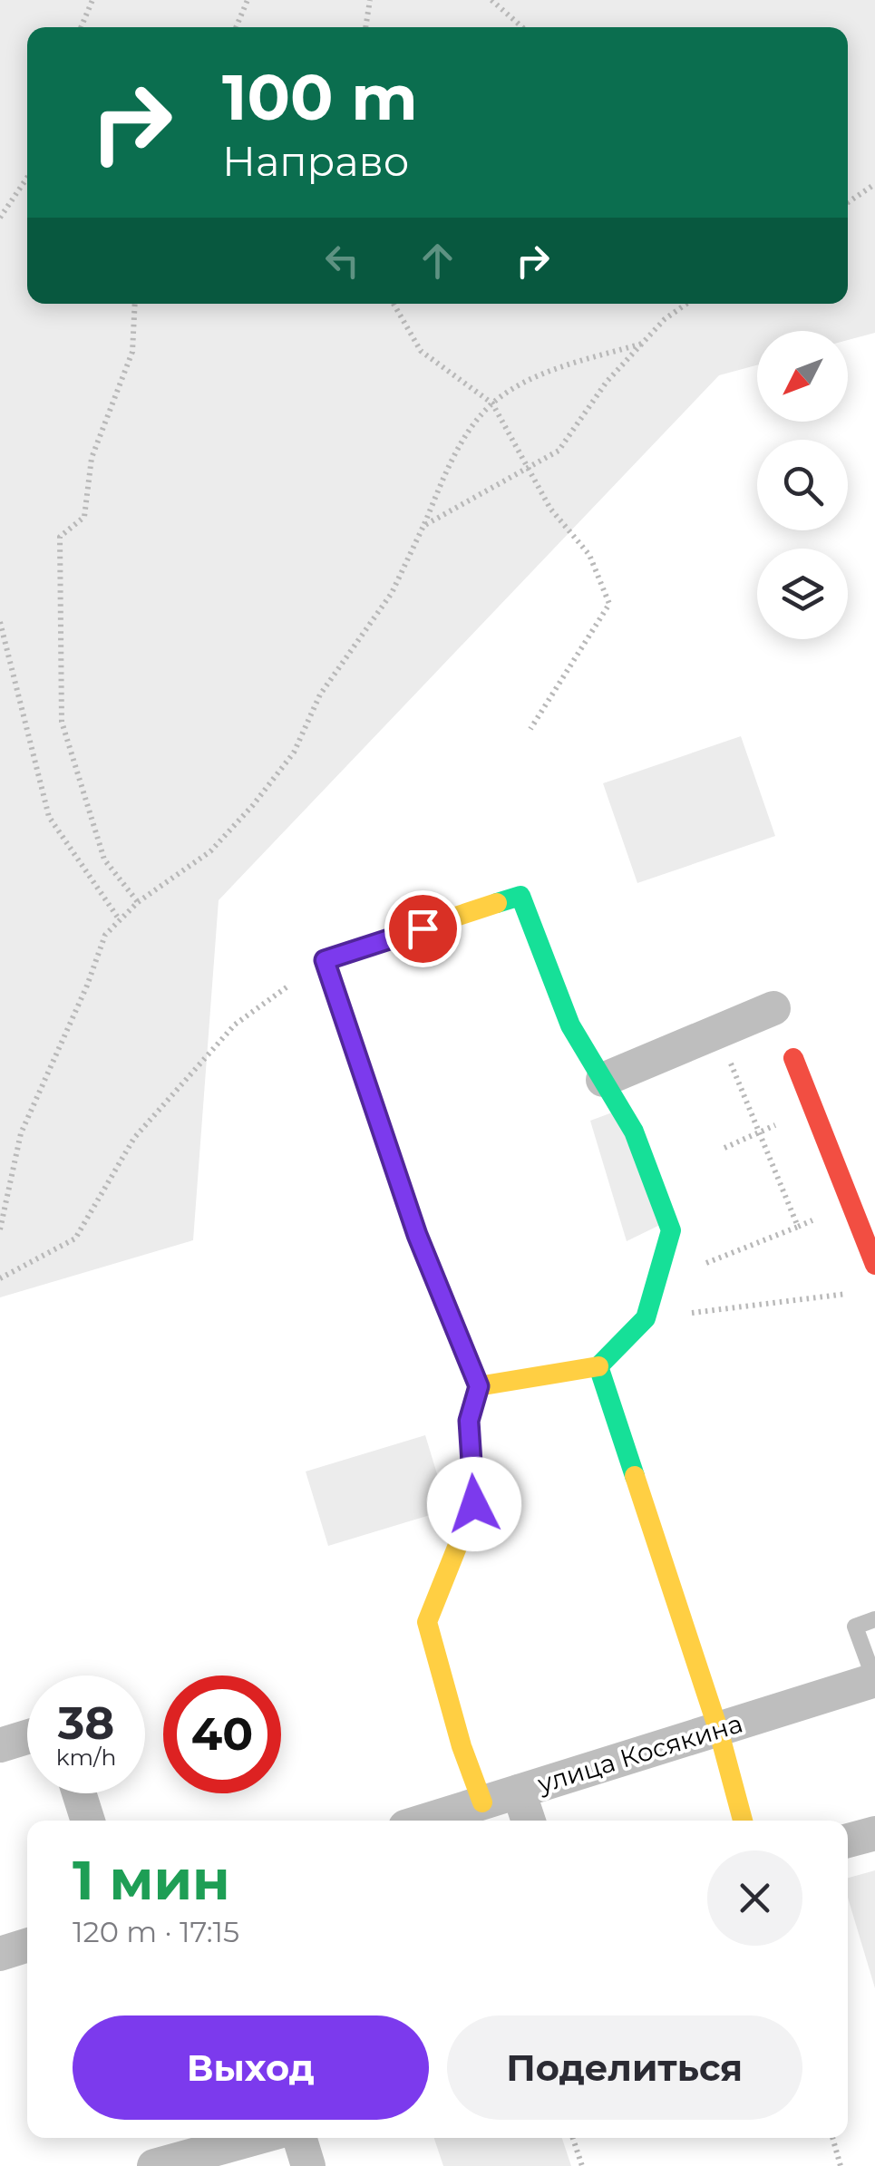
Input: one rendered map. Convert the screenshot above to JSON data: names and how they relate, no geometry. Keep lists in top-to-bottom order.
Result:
{
  "streets": {
    "street": ["улица Косякина"]
  },
  "north": "bottom left",
  "page": {
    "turn": ["100 m", "Направо"],
    "speed": "38 km/h",
    "limit": "40",
    "heading": ["1 мин", "120 m · 17:15"],
    "buttons": ["Выход", "Поделиться"]
  }
}
